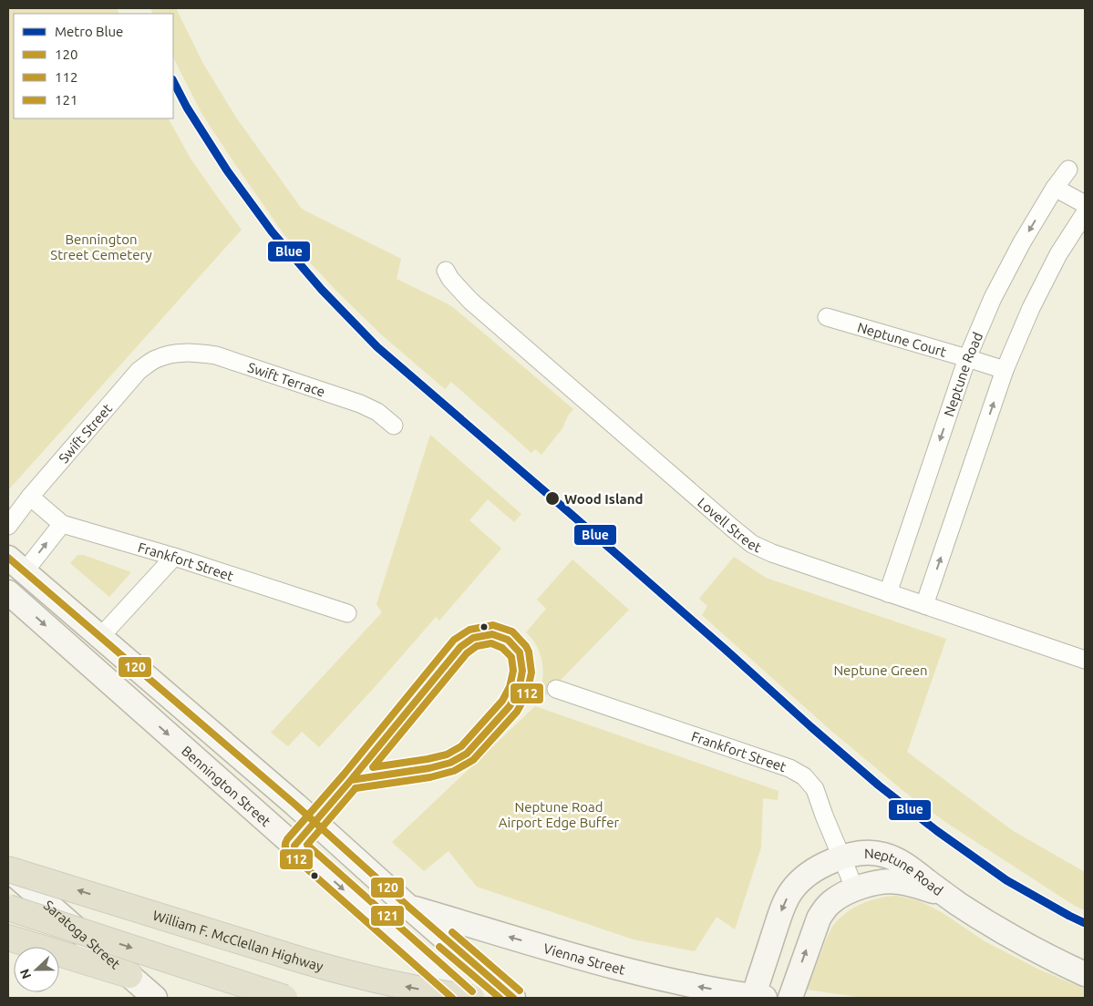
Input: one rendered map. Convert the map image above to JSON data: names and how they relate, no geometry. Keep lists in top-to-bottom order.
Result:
{
  "streets": {
    "highway": ["William F. McClellan Highway"],
    "main road": [
      "Neptune Road",
      "Bennington Street",
      "Saratoga Street",
      "Vienna Street"
    ],
    "street": [
      "Neptune Court",
      "Swift Terrace",
      "Swift Street",
      "Lovell Street",
      "Frankfort Street"
    ]
  },
  "crossings": [
    ["Neptune Court", "Neptune Road"],
    ["Neptune Road", "Lovell Street"],
    ["Neptune Road", "Frankfort Street"],
    ["Neptune Road", "Vienna Street"],
    ["Swift Terrace", "Swift Street"],
    ["Swift Street", "Frankfort Street"],
    ["Saratoga Street", "William F. McClellan Highway"]
  ],
  "one_way": ["Vienna Street"],
  "parks": ["Bennington Street Cemetery", "Neptune Green", "Neptune Road Airport Edge Buffer"],
  "places": ["Wood Island"],
  "lines": [
    "metro line Blue",
    "transit line 120",
    "transit line 112",
    "transit line 121"
  ],
  "legend": [
    "Metro Blue",
    "120",
    "112",
    "121"
  ],
  "north": "left"
}
